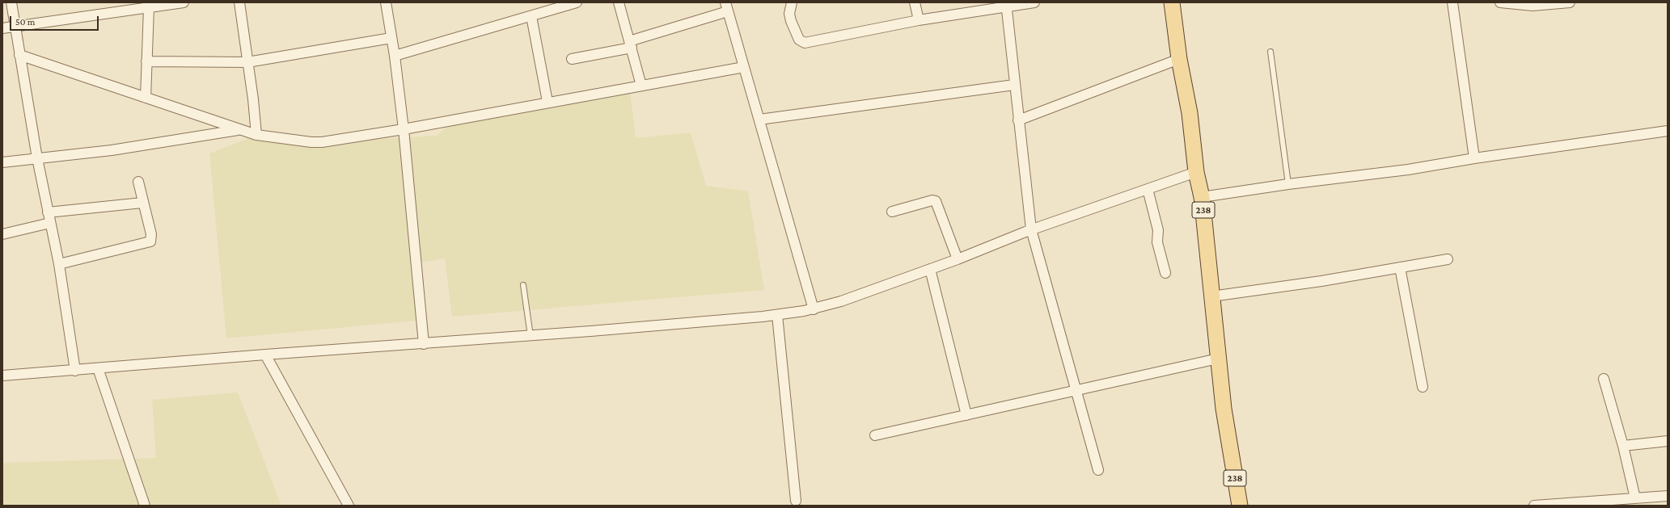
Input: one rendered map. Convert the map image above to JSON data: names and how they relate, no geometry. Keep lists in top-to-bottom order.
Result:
{
  "streets": {
    "main road": ["238"]
  },
  "scale_bar": "50 m"
}
